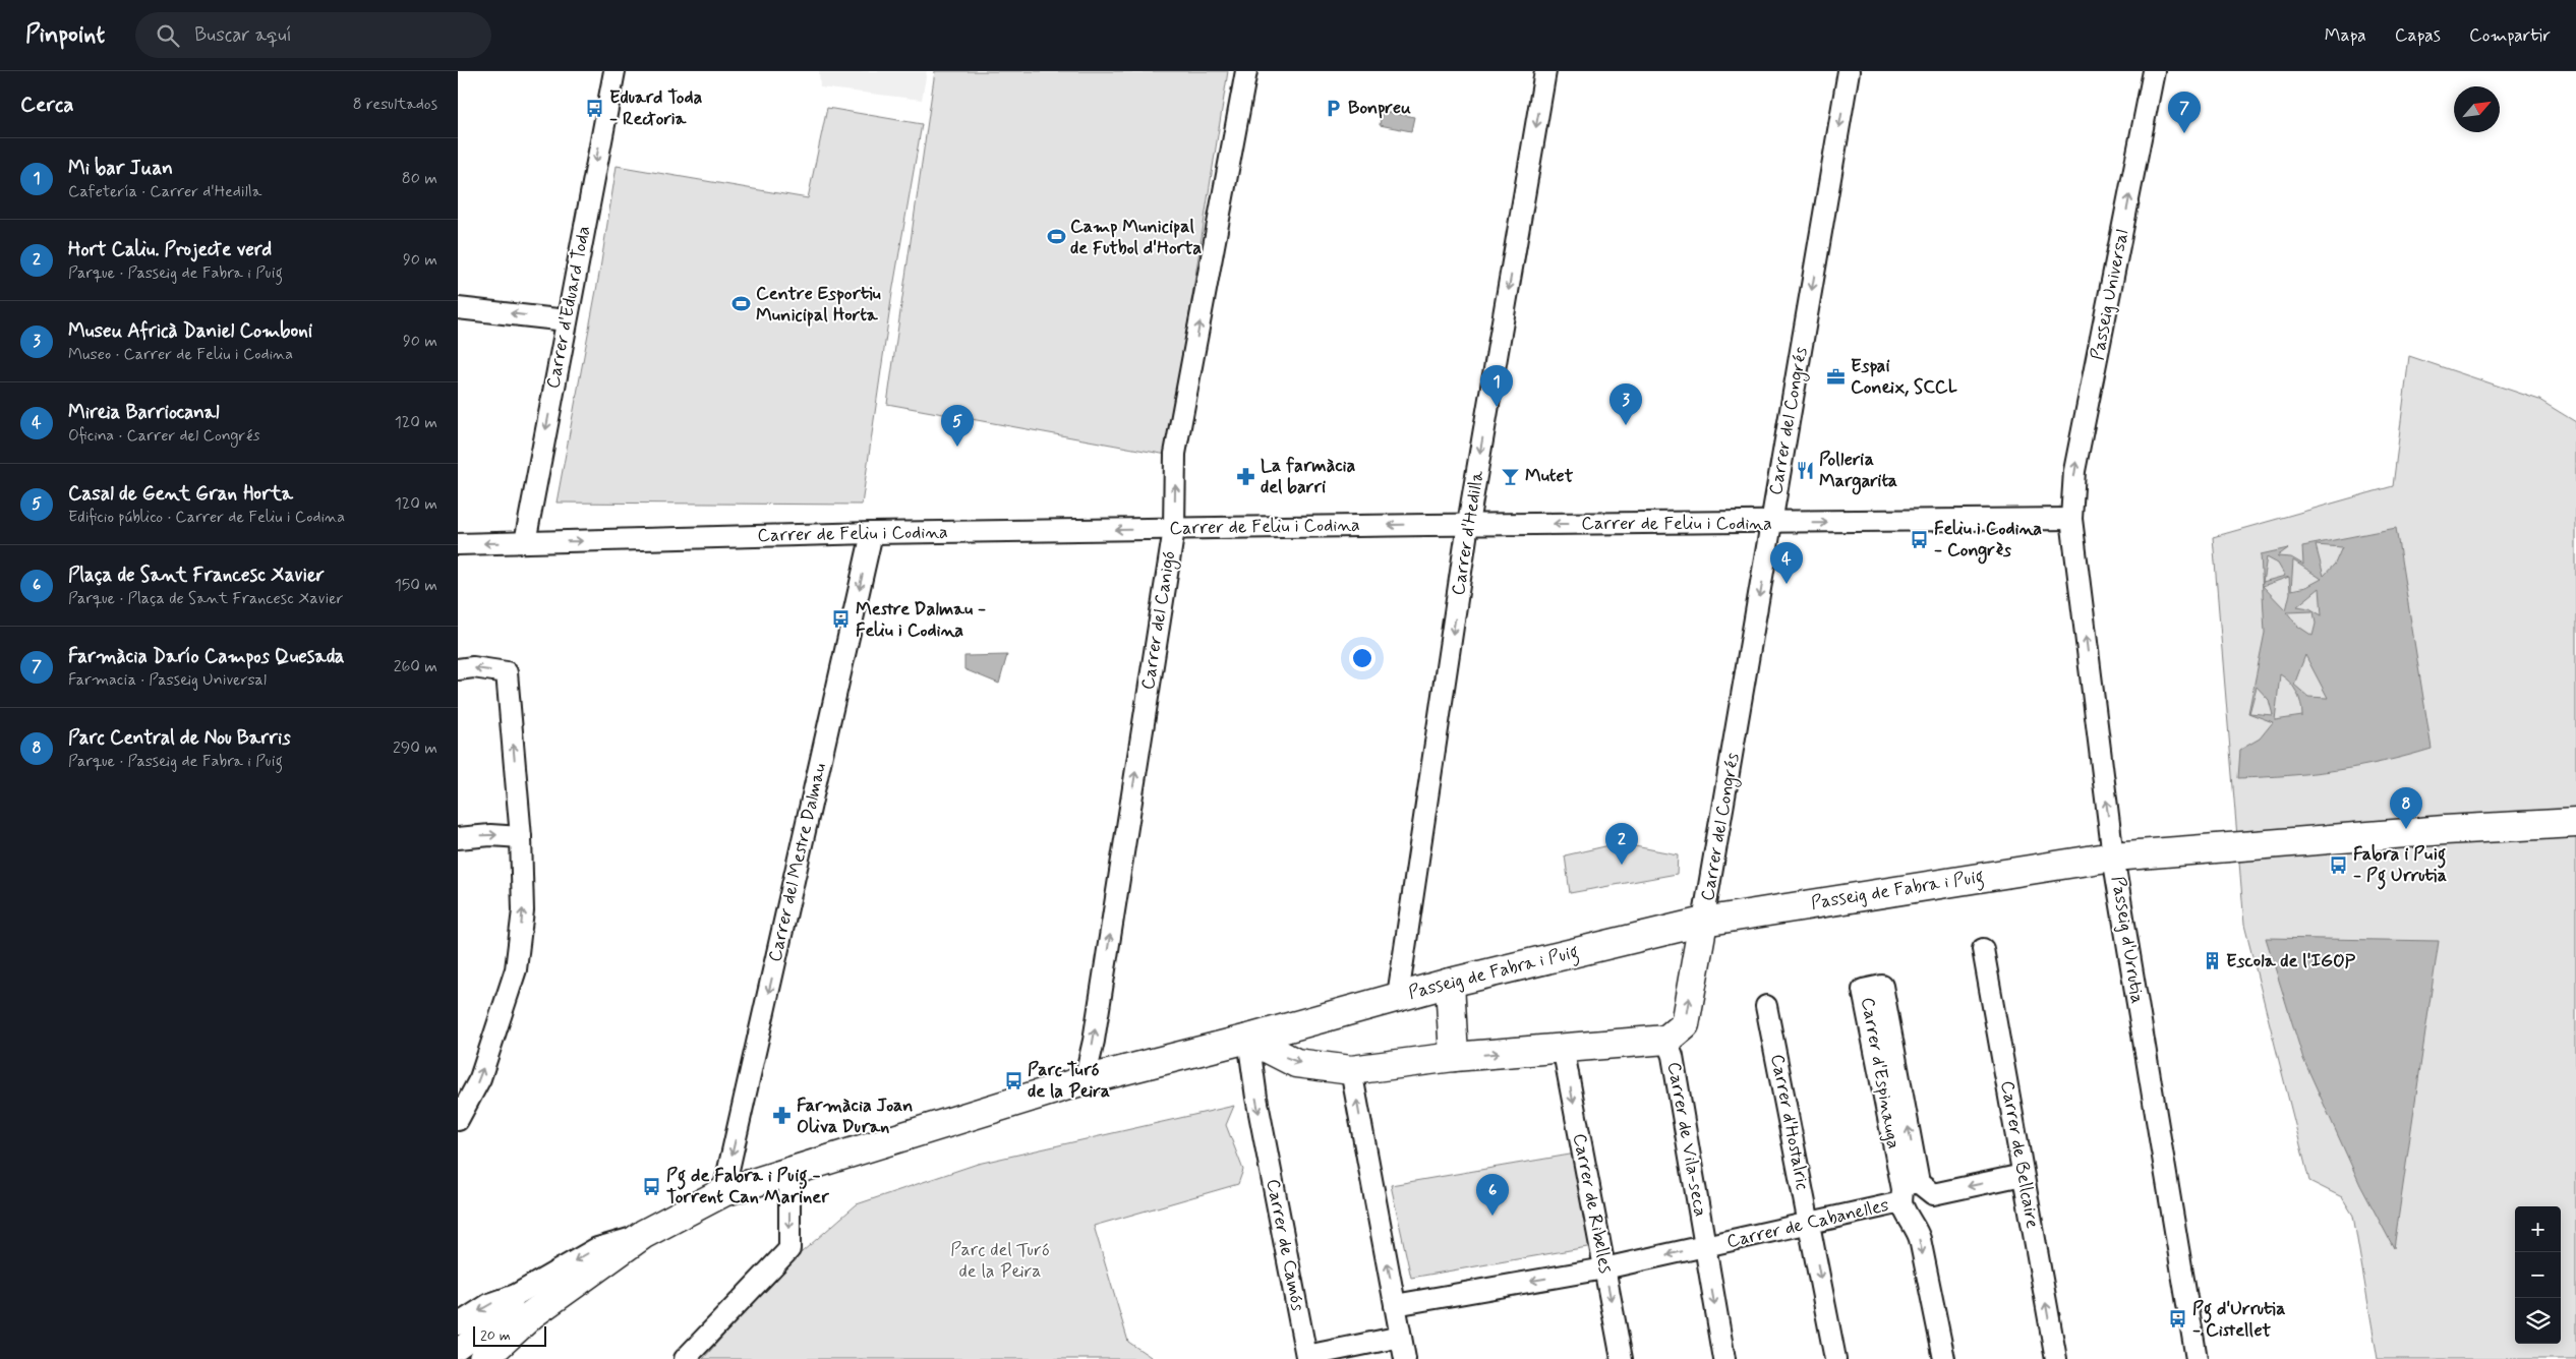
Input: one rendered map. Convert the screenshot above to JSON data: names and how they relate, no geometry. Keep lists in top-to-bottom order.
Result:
{
  "streets": {
    "street": [
      "Passeig Universal",
      "Carrer d'Eduard Toda",
      "Carrer del Congrés",
      "Carrer de Feliu i Codina",
      "Carrer d'Hedilla",
      "Carrer del Canigó",
      "Carrer del Mestre Dalmau",
      "Passeig de Fabra i Puig",
      "Passeig d'Urrutia",
      "Carrer d'Espinauga",
      "Carrer d'Hostalric",
      "Carrer de Vila-seca",
      "Carrer de Bellcaire",
      "Carrer de Ribelles",
      "Carrer de Cabanelles",
      "Carrer de Camós"
    ]
  },
  "crossings": [
    ["Passeig Universal", "Carrer de Feliu i Codina"],
    ["Passeig Universal", "Passeig d'Urrutia"],
    ["Carrer d'Eduard Toda", "Carrer de Feliu i Codina"],
    ["Carrer del Congrés", "Carrer de Feliu i Codina"],
    ["Carrer del Congrés", "Passeig de Fabra i Puig"],
    ["Carrer de Feliu i Codina", "Carrer d'Hedilla"],
    ["Carrer de Feliu i Codina", "Carrer del Canigó"],
    ["Carrer de Feliu i Codina", "Carrer del Mestre Dalmau"],
    ["Carrer de Feliu i Codina", "Passeig d'Urrutia"],
    ["Carrer d'Hedilla", "Passeig de Fabra i Puig"],
    ["Carrer del Canigó", "Passeig de Fabra i Puig"],
    ["Carrer del Mestre Dalmau", "Passeig de Fabra i Puig"],
    ["Passeig de Fabra i Puig", "Passeig d'Urrutia"],
    ["Passeig de Fabra i Puig", "Carrer de Camós"],
    ["Carrer d'Espinauga", "Carrer de Cabanelles"],
    ["Carrer d'Hostalric", "Carrer de Cabanelles"],
    ["Carrer de Vila-seca", "Carrer de Cabanelles"],
    ["Carrer de Ribelles", "Carrer de Cabanelles"]
  ],
  "one_way": [
    "Passeig Universal",
    "Carrer d'Eduard Toda",
    "Carrer del Congrés",
    "Carrer d'Hedilla",
    "Carrer del Canigó",
    "Carrer del Mestre Dalmau",
    "Passeig d'Urrutia",
    "Carrer d'Hostalric",
    "Carrer de Vila-seca",
    "Carrer de Bellcaire",
    "Carrer de Ribelles",
    "Carrer de Cabanelles"
  ],
  "parks": ["Parc del Turó de la Peira"],
  "places": {
    "bus stop": [
      "Eduard Toda - Rectoria",
      "Feliu i Codina - Congrès",
      "Mestre Dalmau - Feliu i Codina",
      "Fabra i Puig - Pg Urrutia",
      "Parc Turó de la Peira",
      "Pg de Fabra i Puig - Torrent Can Mariner",
      "Pg d'Urrutia - Cistellet"
    ],
    "parking": ["Bonpreu"],
    "sports": ["Camp Municipal de Futbol d'Horta", "Centre Esportiu Municipal Horta"],
    "office": ["Espai Coneix, SCCL"],
    "restaurant": ["Polleria Margarita"],
    "pharmacy": ["La farmàcia del barri", "Farmàcia Joan Oliva Duran"],
    "bar": ["Mutet"],
    "building": ["Escola de l'IGOP"]
  },
  "scale_bar": "20 m",
  "north": "top right",
  "page": {
    "header": "Pinpoint",
    "search": "Buscar aquí",
    "nav": ["Mapa", "Capas", "Compartir"],
    "heading": ["Cerca", "8 resultados"],
    "pins": [
      "7",
      "1",
      "3",
      "5",
      "4",
      "8",
      "2",
      "6"
    ],
    "list": [
      {
        "mark": "1",
        "name": "Mi bar Juan",
        "note": "Cafetería · Carrer d'Hedilla",
        "value": "80 m"
      },
      {
        "mark": "2",
        "name": "Hort Caliu. Projecte verd",
        "note": "Parque · Passeig de Fabra i Puig",
        "value": "90 m"
      },
      {
        "mark": "3",
        "name": "Museu Africà Daniel Comboni",
        "note": "Museo · Carrer de Feliu i Codina",
        "value": "90 m"
      },
      {
        "mark": "4",
        "name": "Mireia Barriocanal",
        "note": "Oficina · Carrer del Congrés",
        "value": "120 m"
      },
      {
        "mark": "5",
        "name": "Casal de Gent Gran Horta",
        "note": "Edificio público · Carrer de Feliu i Codina",
        "value": "120 m"
      },
      {
        "mark": "6",
        "name": "Plaça de Sant Francesc Xavier",
        "note": "Parque · Plaça de Sant Francesc Xavier",
        "value": "150 m"
      },
      {
        "mark": "7",
        "name": "Farmàcia Darío Campos Quesada",
        "note": "Farmacia · Passeig Universal",
        "value": "260 m"
      },
      {
        "mark": "8",
        "name": "Parc Central de Nou Barris",
        "note": "Parque · Passeig de Fabra i Puig",
        "value": "290 m"
      }
    ],
    "map_buttons": ["+", "−"],
    "scale": "20 m"
  }
}
